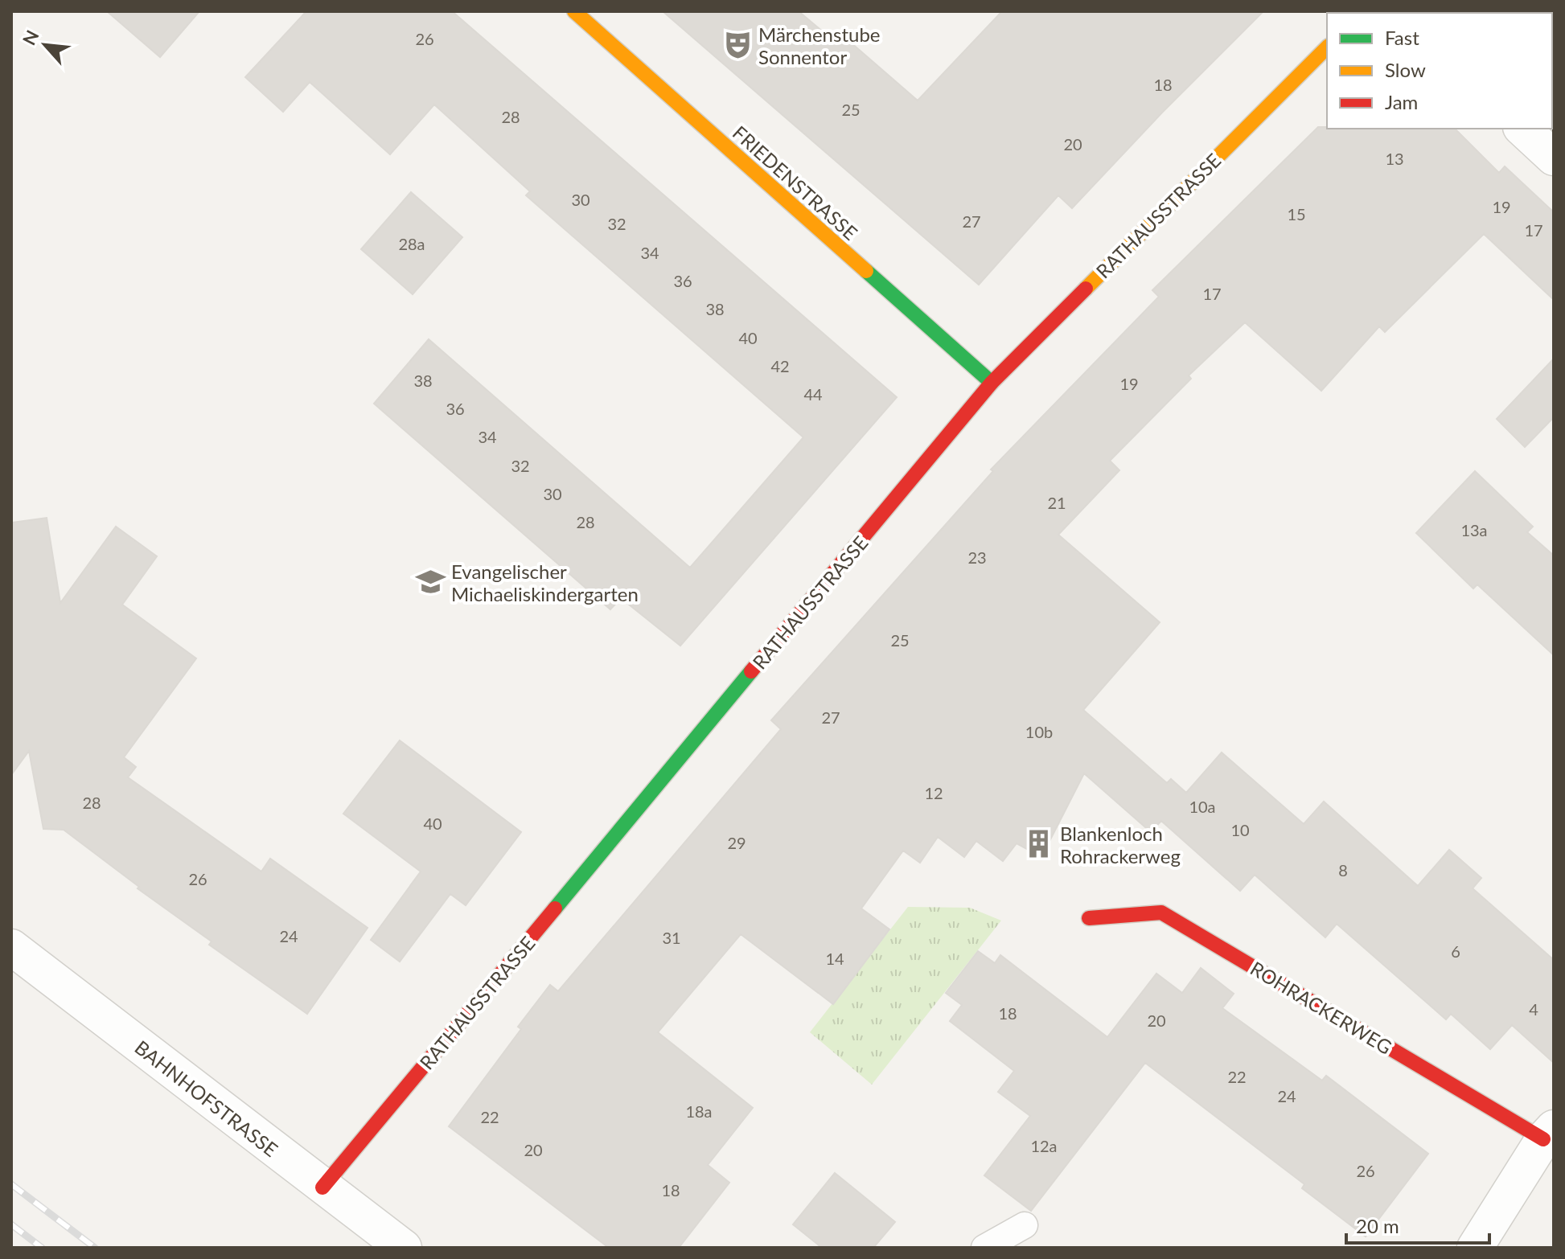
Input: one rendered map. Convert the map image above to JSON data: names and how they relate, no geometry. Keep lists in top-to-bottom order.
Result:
{
  "streets": {
    "street": [
      "FRIEDENSTRASSE",
      "RATHAUSSTRASSE",
      "ROHRACKERWEG",
      "BAHNHOFSTRASSE"
    ]
  },
  "crossings": [
    ["FRIEDENSTRASSE", "RATHAUSSTRASSE"],
    ["RATHAUSSTRASSE", "BAHNHOFSTRASSE"]
  ],
  "places": {
    "theatre": ["Märchenstube Sonnentor"],
    "school or university": ["Evangelischer Michaeliskindergarten"],
    "building": ["Blankenloch Rohrackerweg"]
  },
  "house_numbers": [
    "26",
    "18",
    "25",
    "28",
    "20",
    "13",
    "30",
    "19",
    "15",
    "27",
    "32",
    "17",
    "28a",
    "34",
    "36",
    "17",
    "38",
    "40",
    "42",
    "38",
    "19",
    "44",
    "36",
    "34",
    "32",
    "30",
    "21",
    "28",
    "13a",
    "23",
    "25",
    "27",
    "10b",
    "12",
    "28",
    "10a",
    "40",
    "10",
    "29",
    "8",
    "26",
    "24",
    "31",
    "6",
    "14",
    "4",
    "18",
    "20",
    "22",
    "24",
    "18a",
    "22",
    "12a",
    "20",
    "26",
    "18"
  ],
  "legend": ["Fast", "Slow", "Jam"],
  "scale_bar": "20 m",
  "north": "top left"
}
